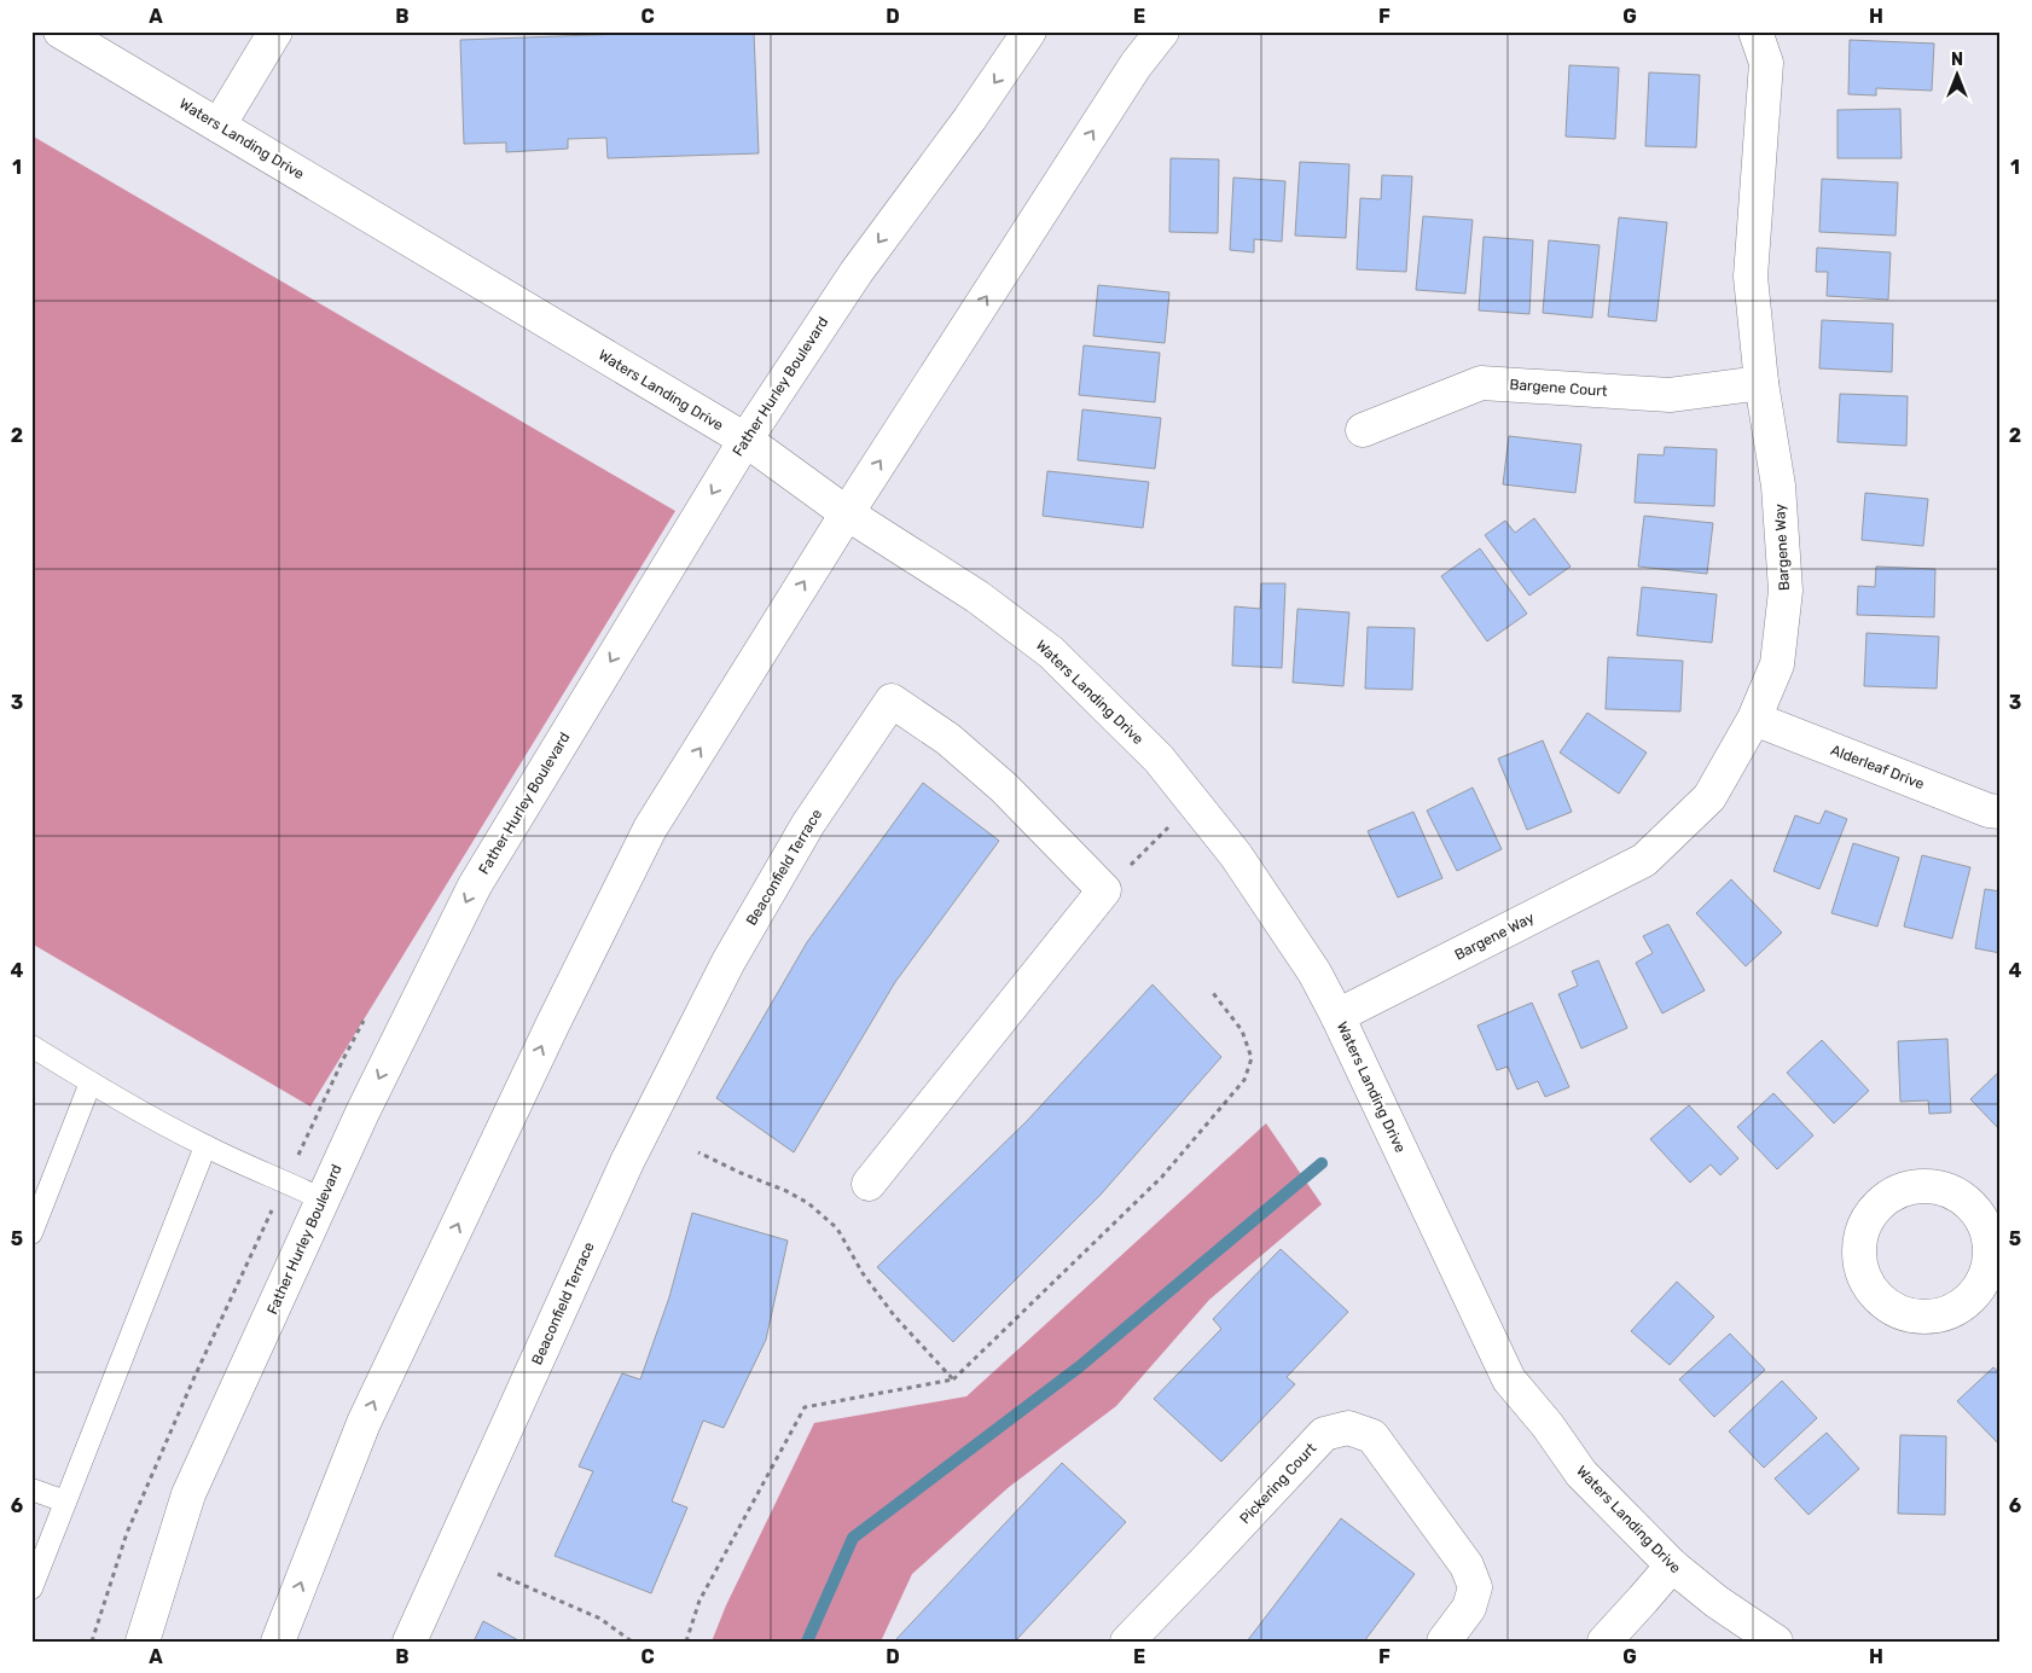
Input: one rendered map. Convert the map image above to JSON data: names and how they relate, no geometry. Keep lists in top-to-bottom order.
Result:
{
  "streets": {
    "street": [
      "Waters Landing Drive",
      "Father Hurley Boulevard",
      "Bargene Court",
      "Bargene Way",
      "Alderleaf Drive",
      "Beaconfield Terrace",
      "Pickering Court"
    ]
  },
  "crossings": [
    ["Waters Landing Drive", "Father Hurley Boulevard"],
    ["Waters Landing Drive", "Bargene Way"],
    ["Bargene Court", "Bargene Way"],
    ["Bargene Way", "Alderleaf Drive"]
  ],
  "north": "top",
  "grid": {
    "columns": [
      "A",
      "B",
      "C",
      "D",
      "E",
      "F",
      "G",
      "H"
    ],
    "rows": [
      "1",
      "2",
      "3",
      "4",
      "5",
      "6"
    ]
  }
}
